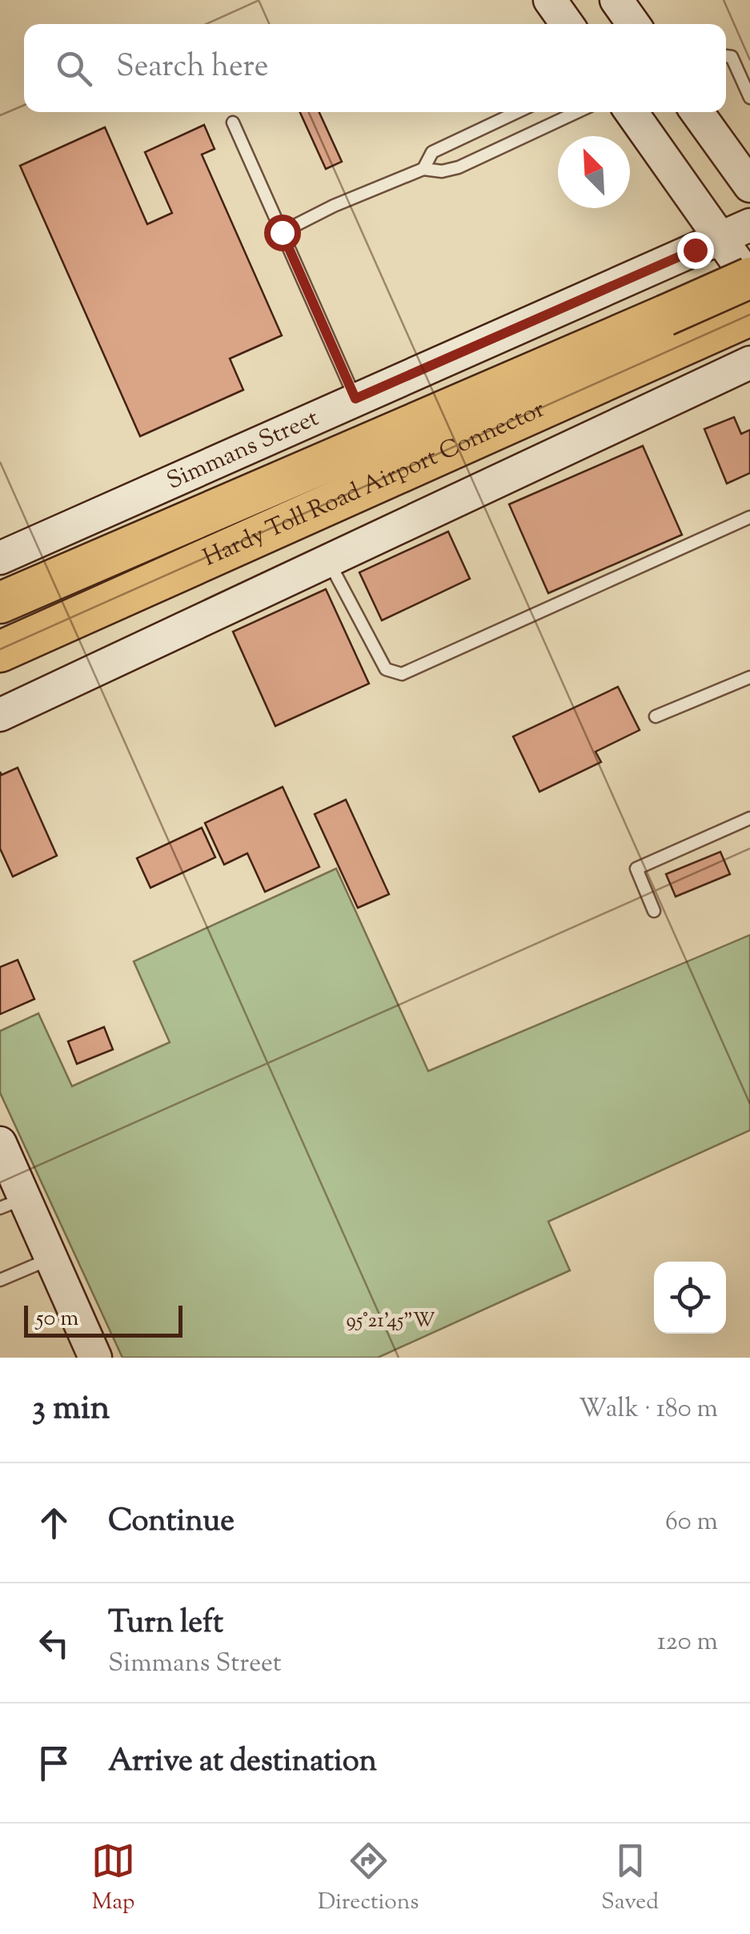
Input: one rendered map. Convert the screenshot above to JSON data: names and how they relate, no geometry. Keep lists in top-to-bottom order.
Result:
{
  "streets": {
    "highway": ["Hardy Toll Road Airport Connector"],
    "main road": ["Simmans Street"]
  },
  "scale_bar": "50 m",
  "north": "top left",
  "page": {
    "search": "Search here",
    "scale": "50 m",
    "heading": ["3 min", "Walk · 180 m"],
    "list": [
      ["Continue", "60 m"],
      ["Turn left", "Simmans Street", "120 m"],
      "Arrive at destination"
    ],
    "nav": ["Map", "Directions", "Saved"]
  },
  "coordinates": ["95°21'45\"W"]
}
